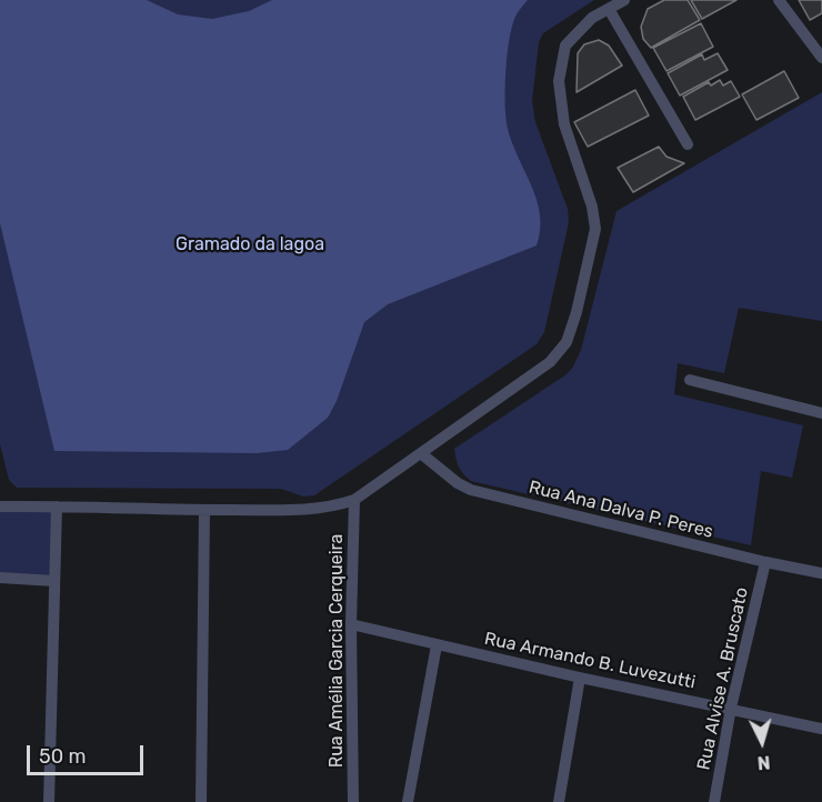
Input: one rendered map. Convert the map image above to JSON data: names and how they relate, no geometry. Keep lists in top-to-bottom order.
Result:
{
  "streets": {
    "street": [
      "Rua Ana Dalva P. Peres",
      "Rua Amélia Garcia Cerqueira",
      "Rua Armando B. Luvezutti",
      "Rua Alvise A. Bruscato"
    ]
  },
  "crossings": [
    ["Rua Ana Dalva P. Peres", "Rua Alvise A. Bruscato"],
    ["Rua Amélia Garcia Cerqueira", "Rua Armando B. Luvezutti"],
    ["Rua Armando B. Luvezutti", "Rua Alvise A. Bruscato"]
  ],
  "parks": ["Gramado da lagoa"],
  "scale_bar": "50 m",
  "north": "bottom"
}
